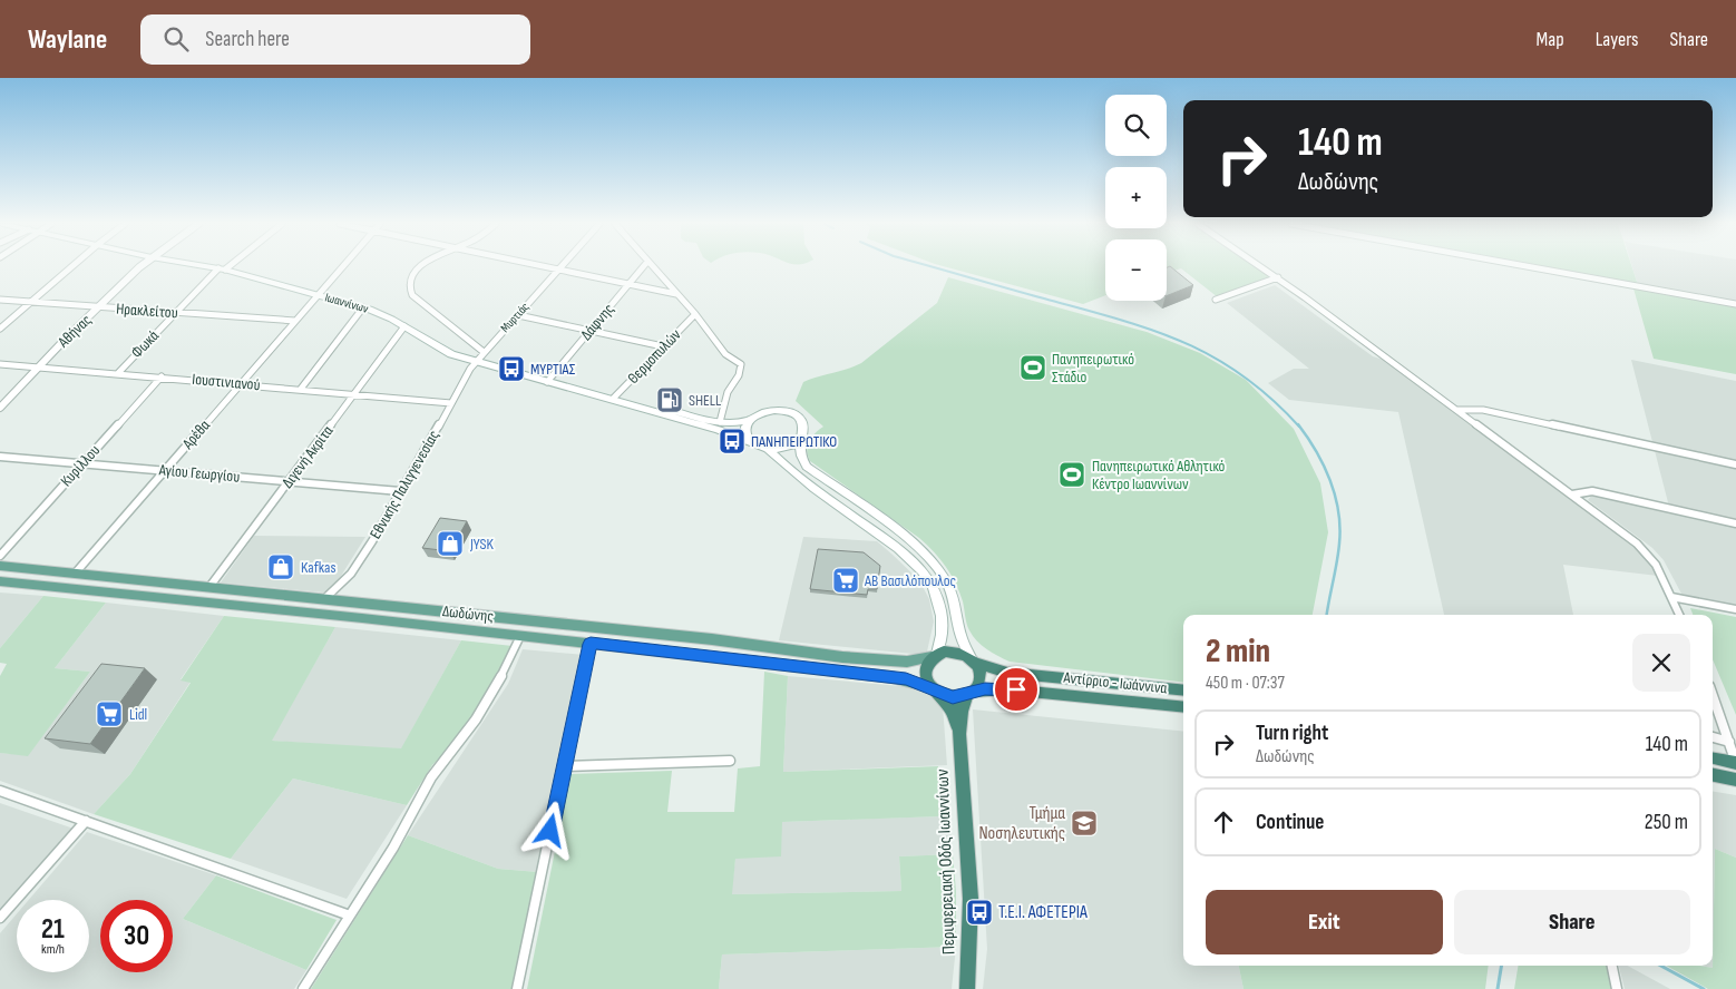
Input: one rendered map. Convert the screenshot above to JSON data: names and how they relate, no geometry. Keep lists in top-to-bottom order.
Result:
{
  "streets": {
    "highway": ["Αντίρριο - Ιωάννινα", "Περιφερειακή Οδός Ιωαννίνων"],
    "main road": ["Ιωαννίνων", "Δωδώνης"],
    "street": [
      "Ηρακλείτου",
      "Μυρτιάς",
      "Δάφνης",
      "Αθήνας",
      "Φωκά",
      "Θερμοπυλών",
      "Ιουστινιανού",
      "Αρέθα",
      "Διγενή Ακρίτα",
      "Κυρίλλου",
      "Αγίου Γεωργίου",
      "Εθνικής Παλιγγενεσίας"
    ]
  },
  "crossings": [
    ["Ιωαννίνων", "Μυρτιάς"],
    ["Ιωαννίνων", "Δάφνης"],
    ["Ιωαννίνων", "Φωκά"],
    ["Ιωαννίνων", "Θερμοπυλών"],
    ["Ιωαννίνων", "Αρέθα"],
    ["Ιωαννίνων", "Διγενή Ακρίτα"],
    ["Ιωαννίνων", "Εθνικής Παλιγγενεσίας"],
    ["Ηρακλείτου", "Αθήνας"],
    ["Ηρακλείτου", "Φωκά"],
    ["Ηρακλείτου", "Αρέθα"],
    ["Μυρτιάς", "Εθνικής Παλιγγενεσίας"],
    ["Αθήνας", "Ιουστινιανού"],
    ["Φωκά", "Ιουστινιανού"],
    ["Ιουστινιανού", "Αρέθα"],
    ["Ιουστινιανού", "Διγενή Ακρίτα"],
    ["Ιουστινιανού", "Κυρίλλου"],
    ["Ιουστινιανού", "Εθνικής Παλιγγενεσίας"],
    ["Αρέθα", "Αγίου Γεωργίου"],
    ["Αρέθα", "Δωδώνης"],
    ["Διγενή Ακρίτα", "Αγίου Γεωργίου"],
    ["Διγενή Ακρίτα", "Δωδώνης"],
    ["Κυρίλλου", "Αγίου Γεωργίου"],
    ["Αγίου Γεωργίου", "Εθνικής Παλιγγενεσίας"],
    ["Εθνικής Παλιγγενεσίας", "Δωδώνης"],
    ["Δωδώνης", "Αντίρριο - Ιωάννινα"],
    ["Δωδώνης", "Περιφερειακή Οδός Ιωαννίνων"],
    ["Αντίρριο - Ιωάννινα", "Περιφερειακή Οδός Ιωαννίνων"]
  ],
  "places": {
    "sports": ["Πανηπειρωτικό Στάδιο", "Πανηπειρωτικό Αθλητικό Κέντρο Ιωαννίνων"],
    "bus stop": ["ΜΥΡΤΙΑΣ", "ΠΑΝΗΠΕΙΡΩΤΙΚΟ", "Τ.Ε.Ι. ΑΦΕΤΕΡΙΑ"],
    "fuel station": ["SHELL"],
    "shop": ["JYSK", "Kafkas"],
    "supermarket": ["ΑΒ Βασιλόπουλος", "Lidl"],
    "school or university": ["Τμήμα Νοσηλευτικής"]
  },
  "page": {
    "header": "Waylane",
    "search": "Search here",
    "nav": ["Map", "Layers", "Share"],
    "map_buttons": ["+", "−"],
    "turn": ["140 m", "Δωδώνης"],
    "heading": ["2 min", "450 m · 07:37"],
    "list": [
      {
        "name": "Turn right",
        "note": "Δωδώνης",
        "value": "140 m"
      },
      {
        "name": "Continue",
        "value": "250 m"
      }
    ],
    "buttons": ["Exit", "Share"],
    "speed": "21 km/h",
    "limit": "30"
  }
}
